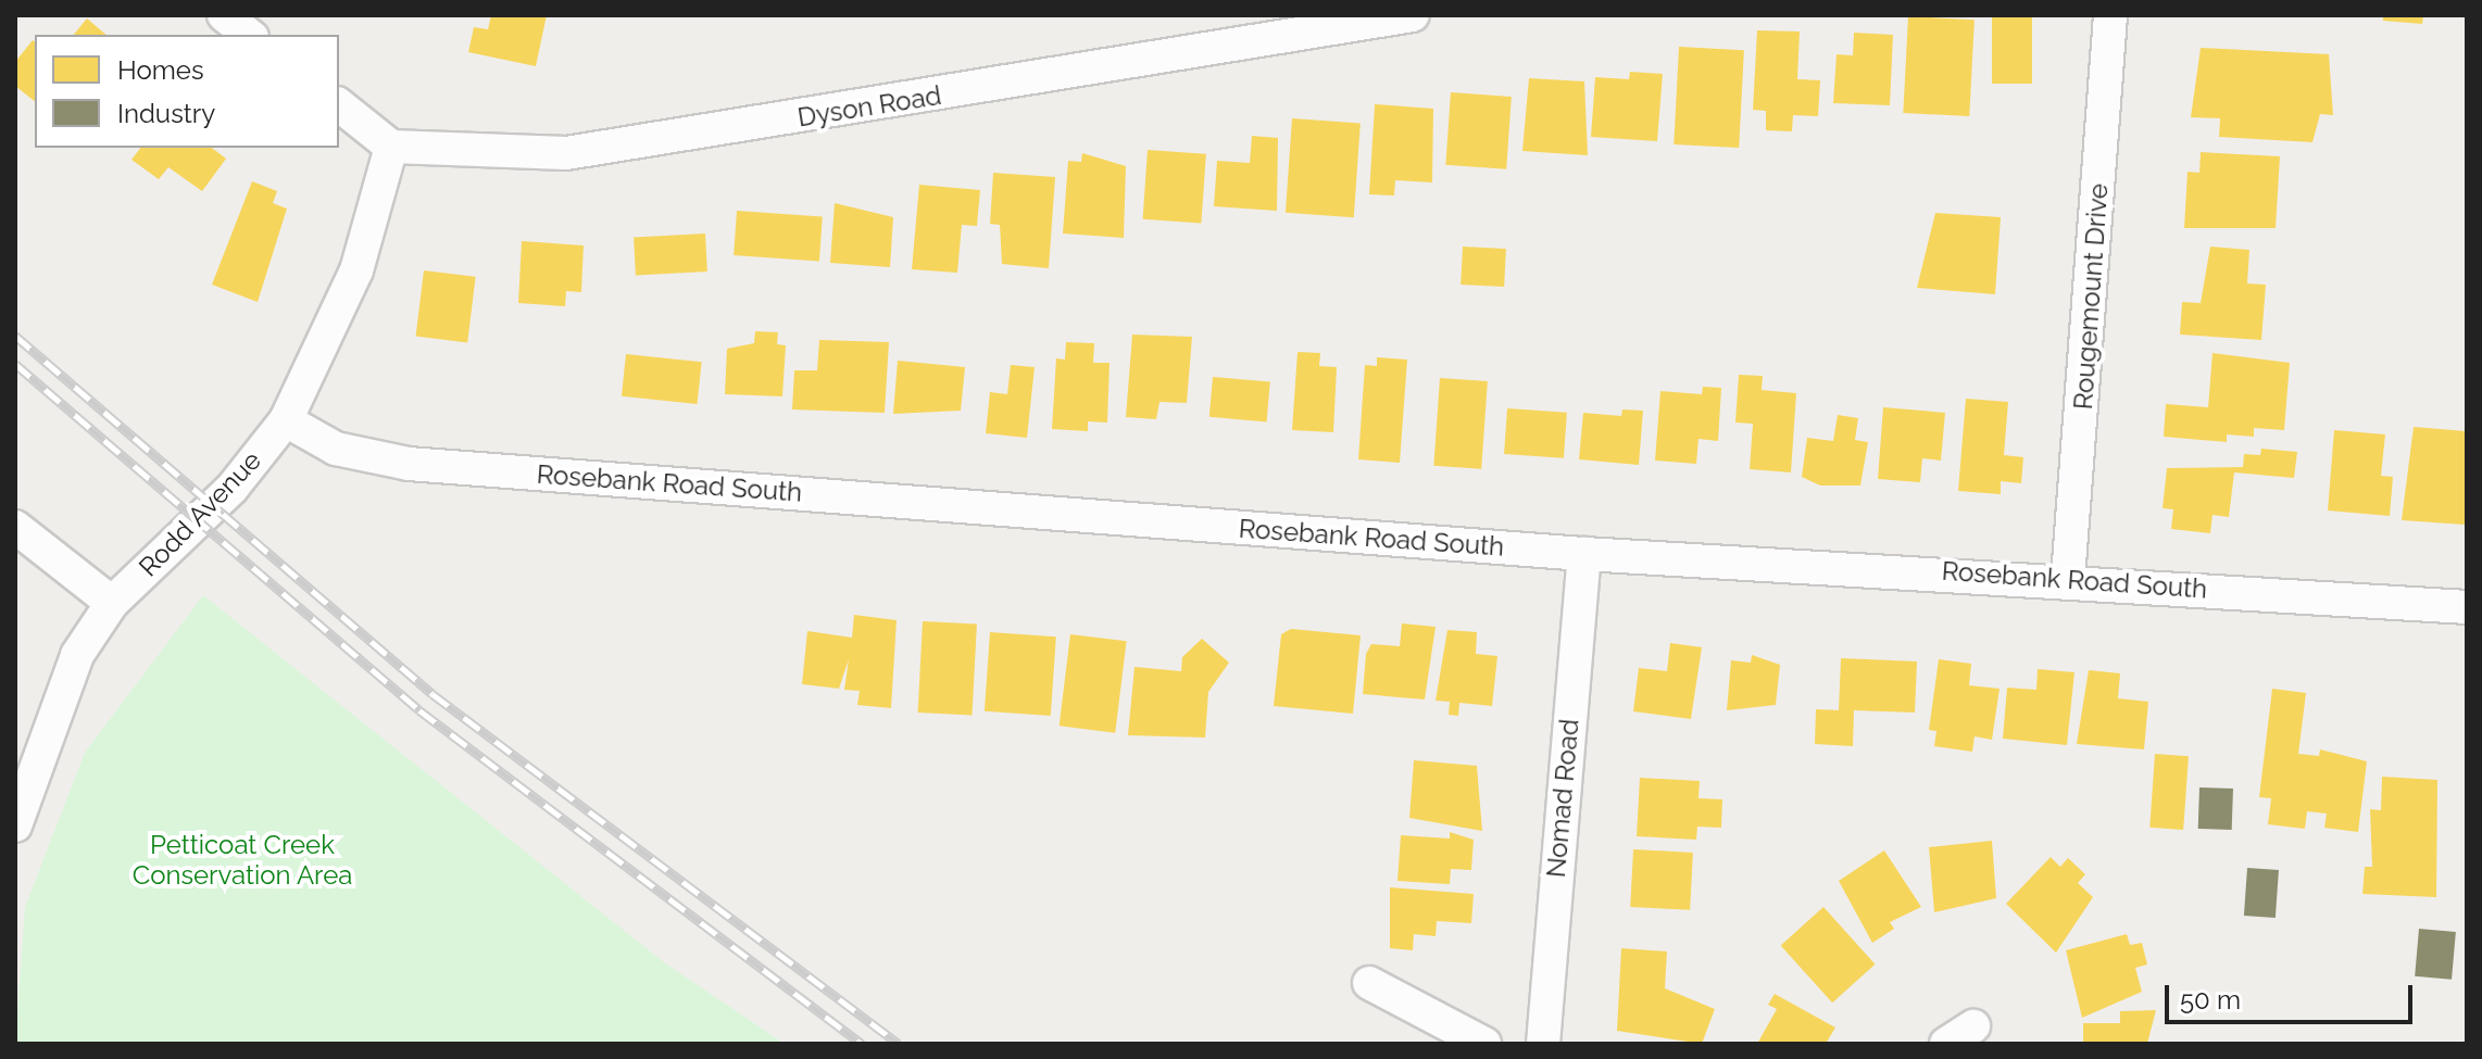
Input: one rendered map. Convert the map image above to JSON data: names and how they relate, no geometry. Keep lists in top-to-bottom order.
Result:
{
  "streets": {
    "street": [
      "Dyson Road",
      "Rougemount Drive",
      "Rosebank Road South",
      "Rodd Avenue",
      "Nomad Road"
    ]
  },
  "crossings": [
    ["Dyson Road", "Rodd Avenue"],
    ["Rougemount Drive", "Rosebank Road South"],
    ["Rosebank Road South", "Rodd Avenue"],
    ["Rosebank Road South", "Nomad Road"]
  ],
  "parks": ["Petticoat Creek Conservation Area"],
  "legend": ["Homes", "Industry"],
  "scale_bar": "50 m"
}
